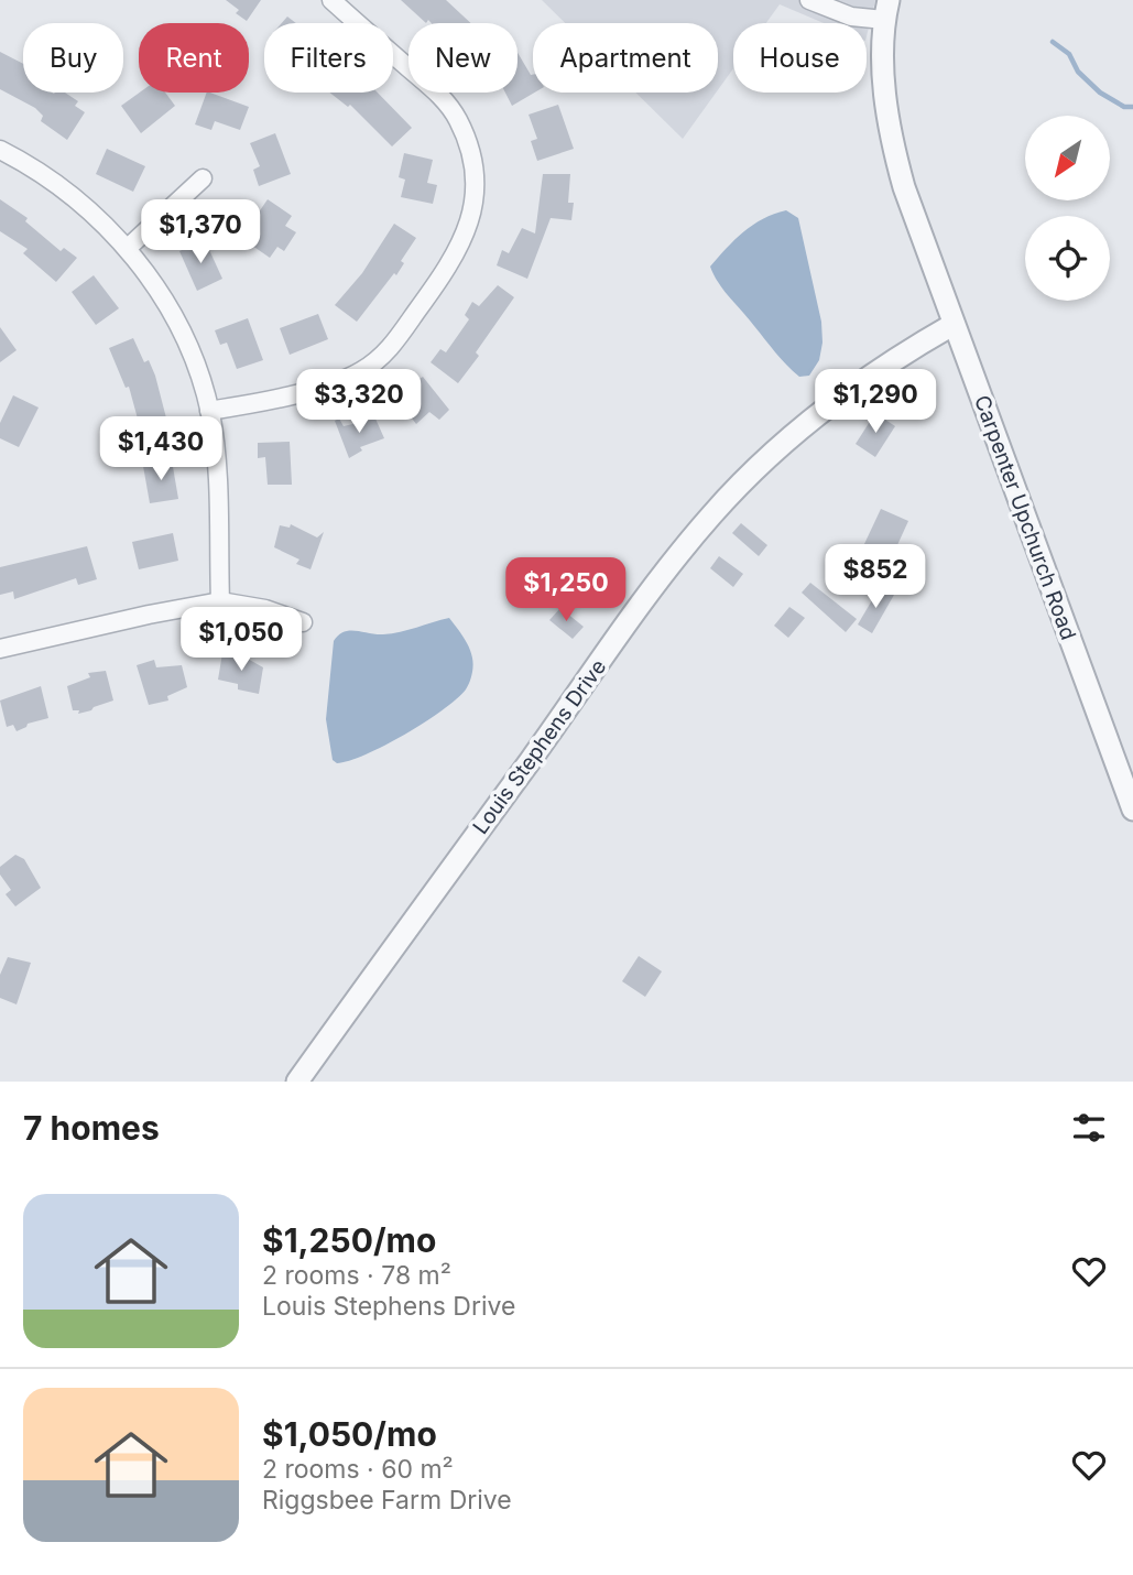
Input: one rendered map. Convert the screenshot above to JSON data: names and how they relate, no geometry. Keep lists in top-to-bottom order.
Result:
{
  "streets": {
    "street": ["Carpenter Upchurch Road", "Louis Stephens Drive"]
  },
  "crossings": [
    ["Carpenter Upchurch Road", "Louis Stephens Drive"]
  ],
  "north": "bottom left",
  "page": {
    "chip": [
      "Buy",
      "Rent",
      "Filters",
      "New",
      "Apartment",
      "House"
    ],
    "price": [
      "$1,370",
      "$3,320",
      "$1,290",
      "$1,430",
      "$852",
      "$1,250",
      "$1,050"
    ],
    "heading": "7 homes",
    "list": [
      {
        "name": "$1,250/mo",
        "note": "2 rooms · 78 m² · Louis Stephens Drive"
      },
      {
        "name": "$1,050/mo",
        "note": "2 rooms · 60 m² · Riggsbee Farm Drive"
      }
    ]
  }
}
